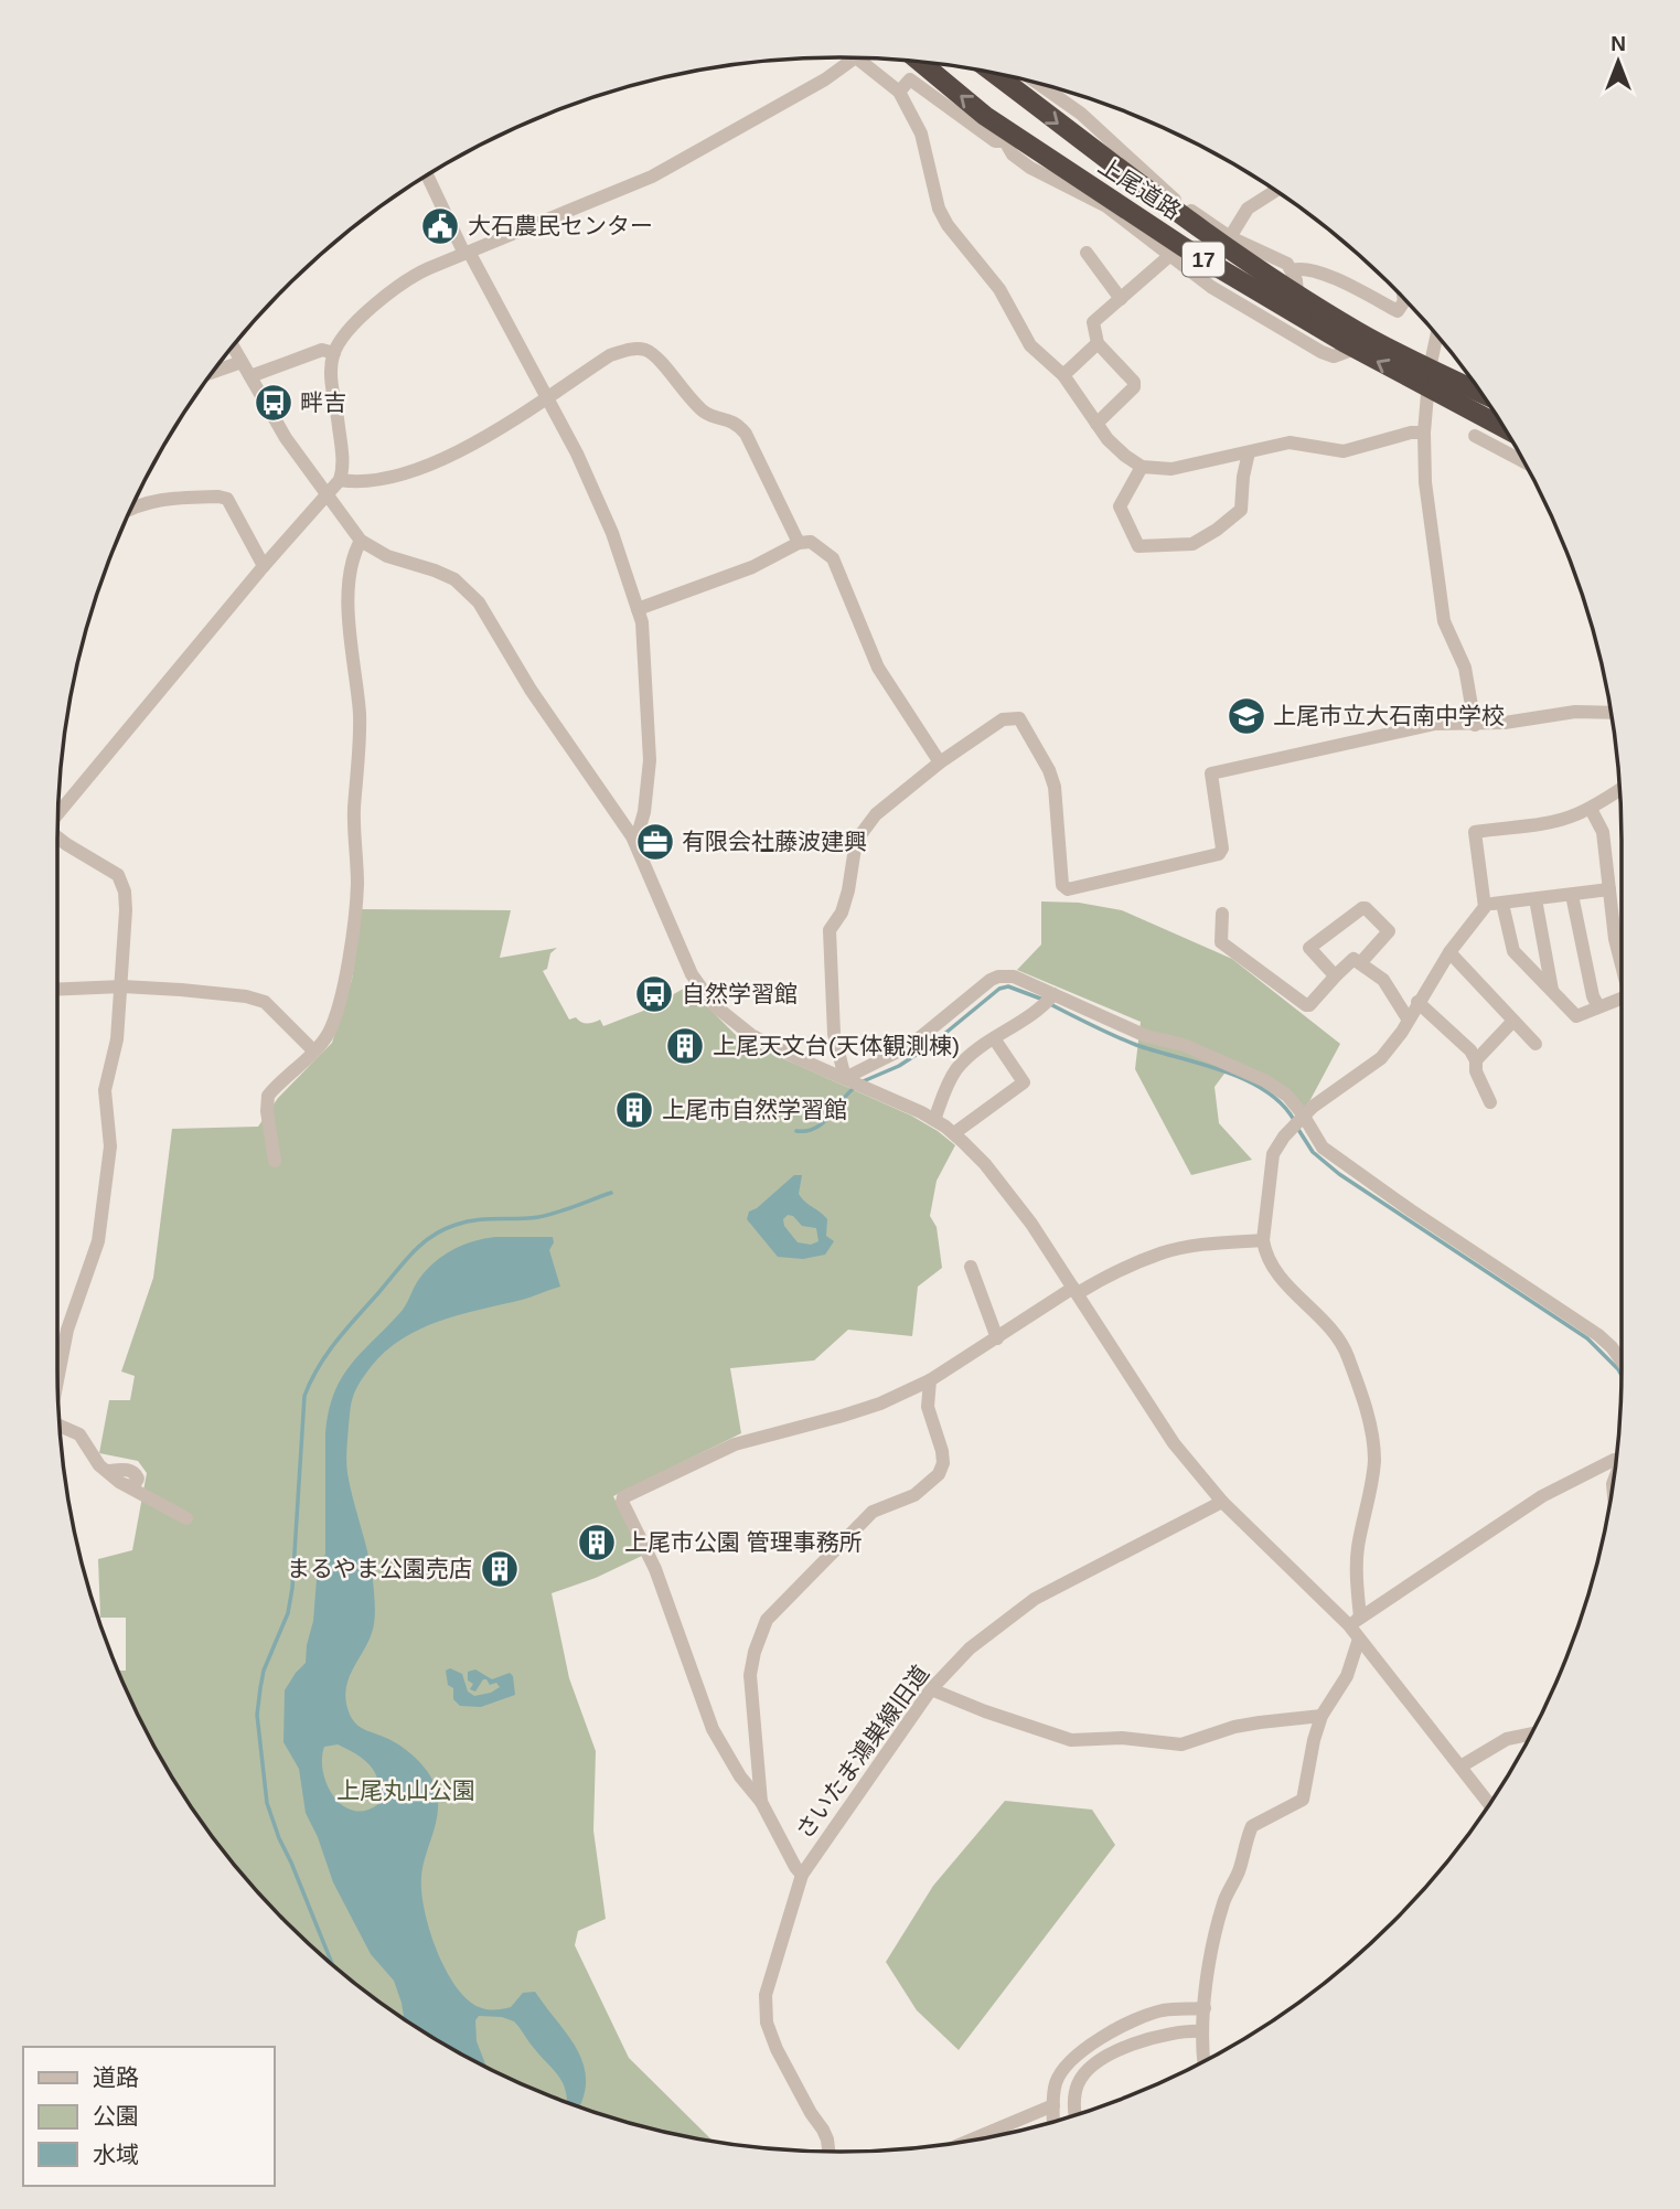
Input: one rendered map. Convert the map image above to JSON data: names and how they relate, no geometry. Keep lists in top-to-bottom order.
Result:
{
  "streets": {
    "highway": ["上尾道路", "17"],
    "street": ["さいたま鴻巣線旧道"]
  },
  "parks": ["上尾丸山公園"],
  "places": {
    "public building": ["大石農民センター"],
    "bus stop": ["畔吉", "自然学習館"],
    "school or university": ["上尾市立大石南中学校"],
    "office": ["有限会社藤波建興"],
    "building": [
      "上尾天文台(天体観測棟)",
      "上尾市自然学習館",
      "上尾市公園 管理事務所",
      "まるやま公園売店"
    ]
  },
  "legend": ["道路", "公園", "水域"],
  "north": "top"
}
